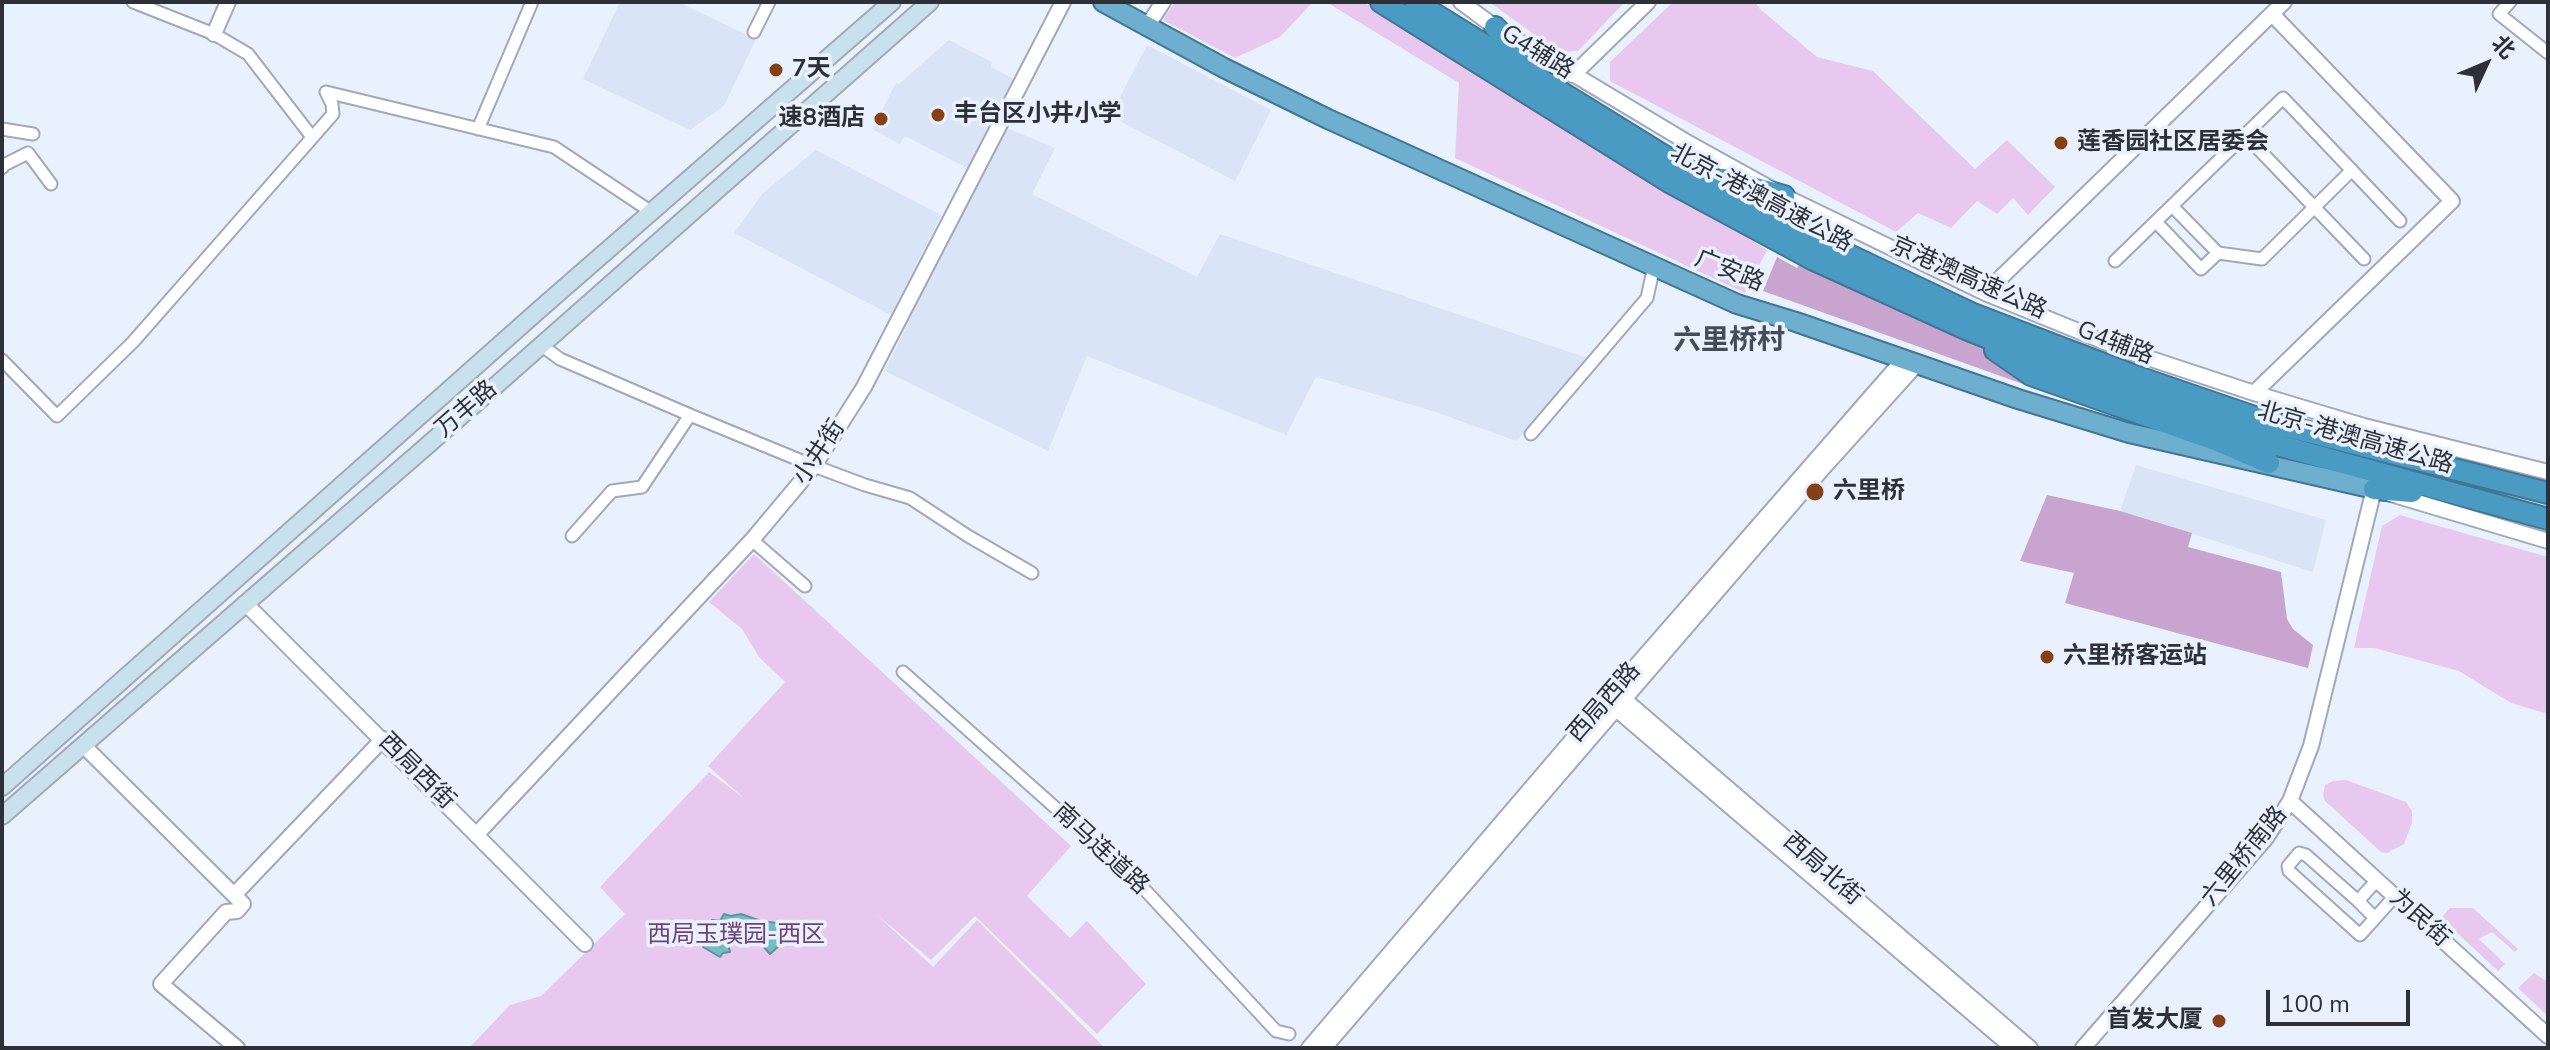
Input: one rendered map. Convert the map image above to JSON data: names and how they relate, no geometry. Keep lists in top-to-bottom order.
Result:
{
  "streets": {
    "highway": ["北京-港澳高速公路", "广安路", "京港澳高速公路"],
    "main road": ["万丰路"],
    "street": [
      "G4辅路",
      "小井街",
      "西局西路",
      "西局西街",
      "南马连道路",
      "六里桥南路",
      "西局北街",
      "为民街"
    ]
  },
  "crossings": [
    ["广安路", "西局西路"],
    ["广安路", "六里桥南路"],
    ["万丰路", "西局西街"],
    ["小井街", "西局西街"],
    ["西局西路", "西局北街"],
    ["六里桥南路", "为民街"]
  ],
  "districts": ["六里桥村"],
  "parks": ["西局玉璞园-西区"],
  "places": [
    "7天",
    "丰台区小井小学",
    "速8酒店",
    "莲香园社区居委会",
    "六里桥",
    "六里桥客运站",
    "首发大厦"
  ],
  "scale_bar": "100 m",
  "north": "top right"
}
